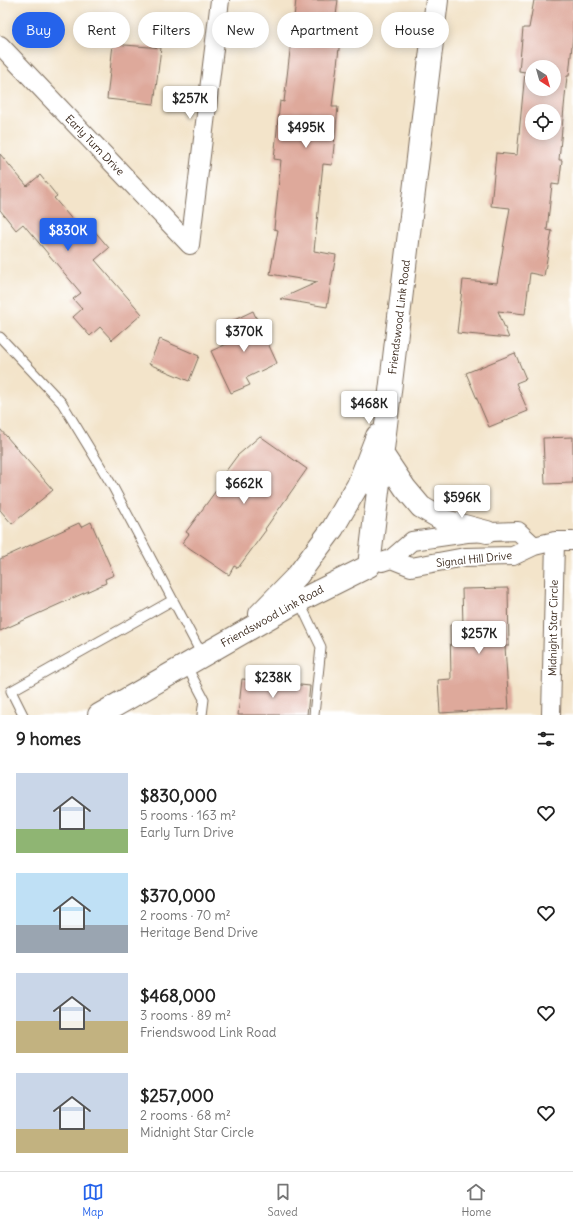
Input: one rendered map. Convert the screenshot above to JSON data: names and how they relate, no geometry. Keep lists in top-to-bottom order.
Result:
{
  "streets": {
    "street": [
      "Early Turn Drive",
      "Friendswood Link Road",
      "Signal Hill Drive",
      "Midnight Star Circle"
    ]
  },
  "crossings": [
    ["Signal Hill Drive", "Midnight Star Circle"]
  ],
  "north": "bottom right",
  "page": {
    "chip": [
      "Buy",
      "Rent",
      "Filters",
      "New",
      "Apartment",
      "House"
    ],
    "price": [
      "$257K",
      "$495K",
      "$830K",
      "$370K",
      "$468K",
      "$662K",
      "$596K",
      "$257K",
      "$238K"
    ],
    "heading": "9 homes",
    "list": [
      {
        "name": "$830,000",
        "note": "5 rooms · 163 m² · Early Turn Drive"
      },
      {
        "name": "$370,000",
        "note": "2 rooms · 70 m² · Heritage Bend Drive"
      },
      {
        "name": "$468,000",
        "note": "3 rooms · 89 m² · Friendswood Link Road"
      },
      {
        "name": "$257,000",
        "note": "2 rooms · 68 m² · Midnight Star Circle"
      }
    ],
    "tabs": ["Map", "Saved", "Home"]
  }
}
